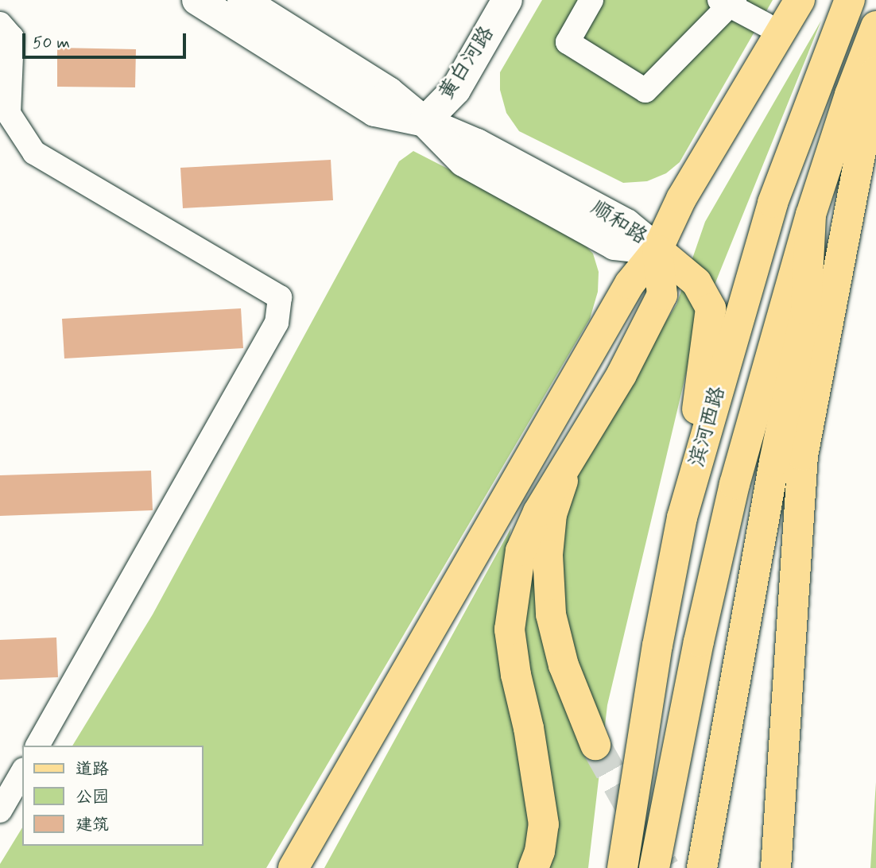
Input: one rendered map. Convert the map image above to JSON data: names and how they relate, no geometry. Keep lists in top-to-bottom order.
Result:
{
  "streets": {
    "main road": ["滨河西路"],
    "street": ["黄白河路", "顺和路"]
  },
  "crossings": [
    ["黄白河路", "顺和路"]
  ],
  "legend": ["道路", "公园", "建筑"],
  "scale_bar": "50 m"
}
